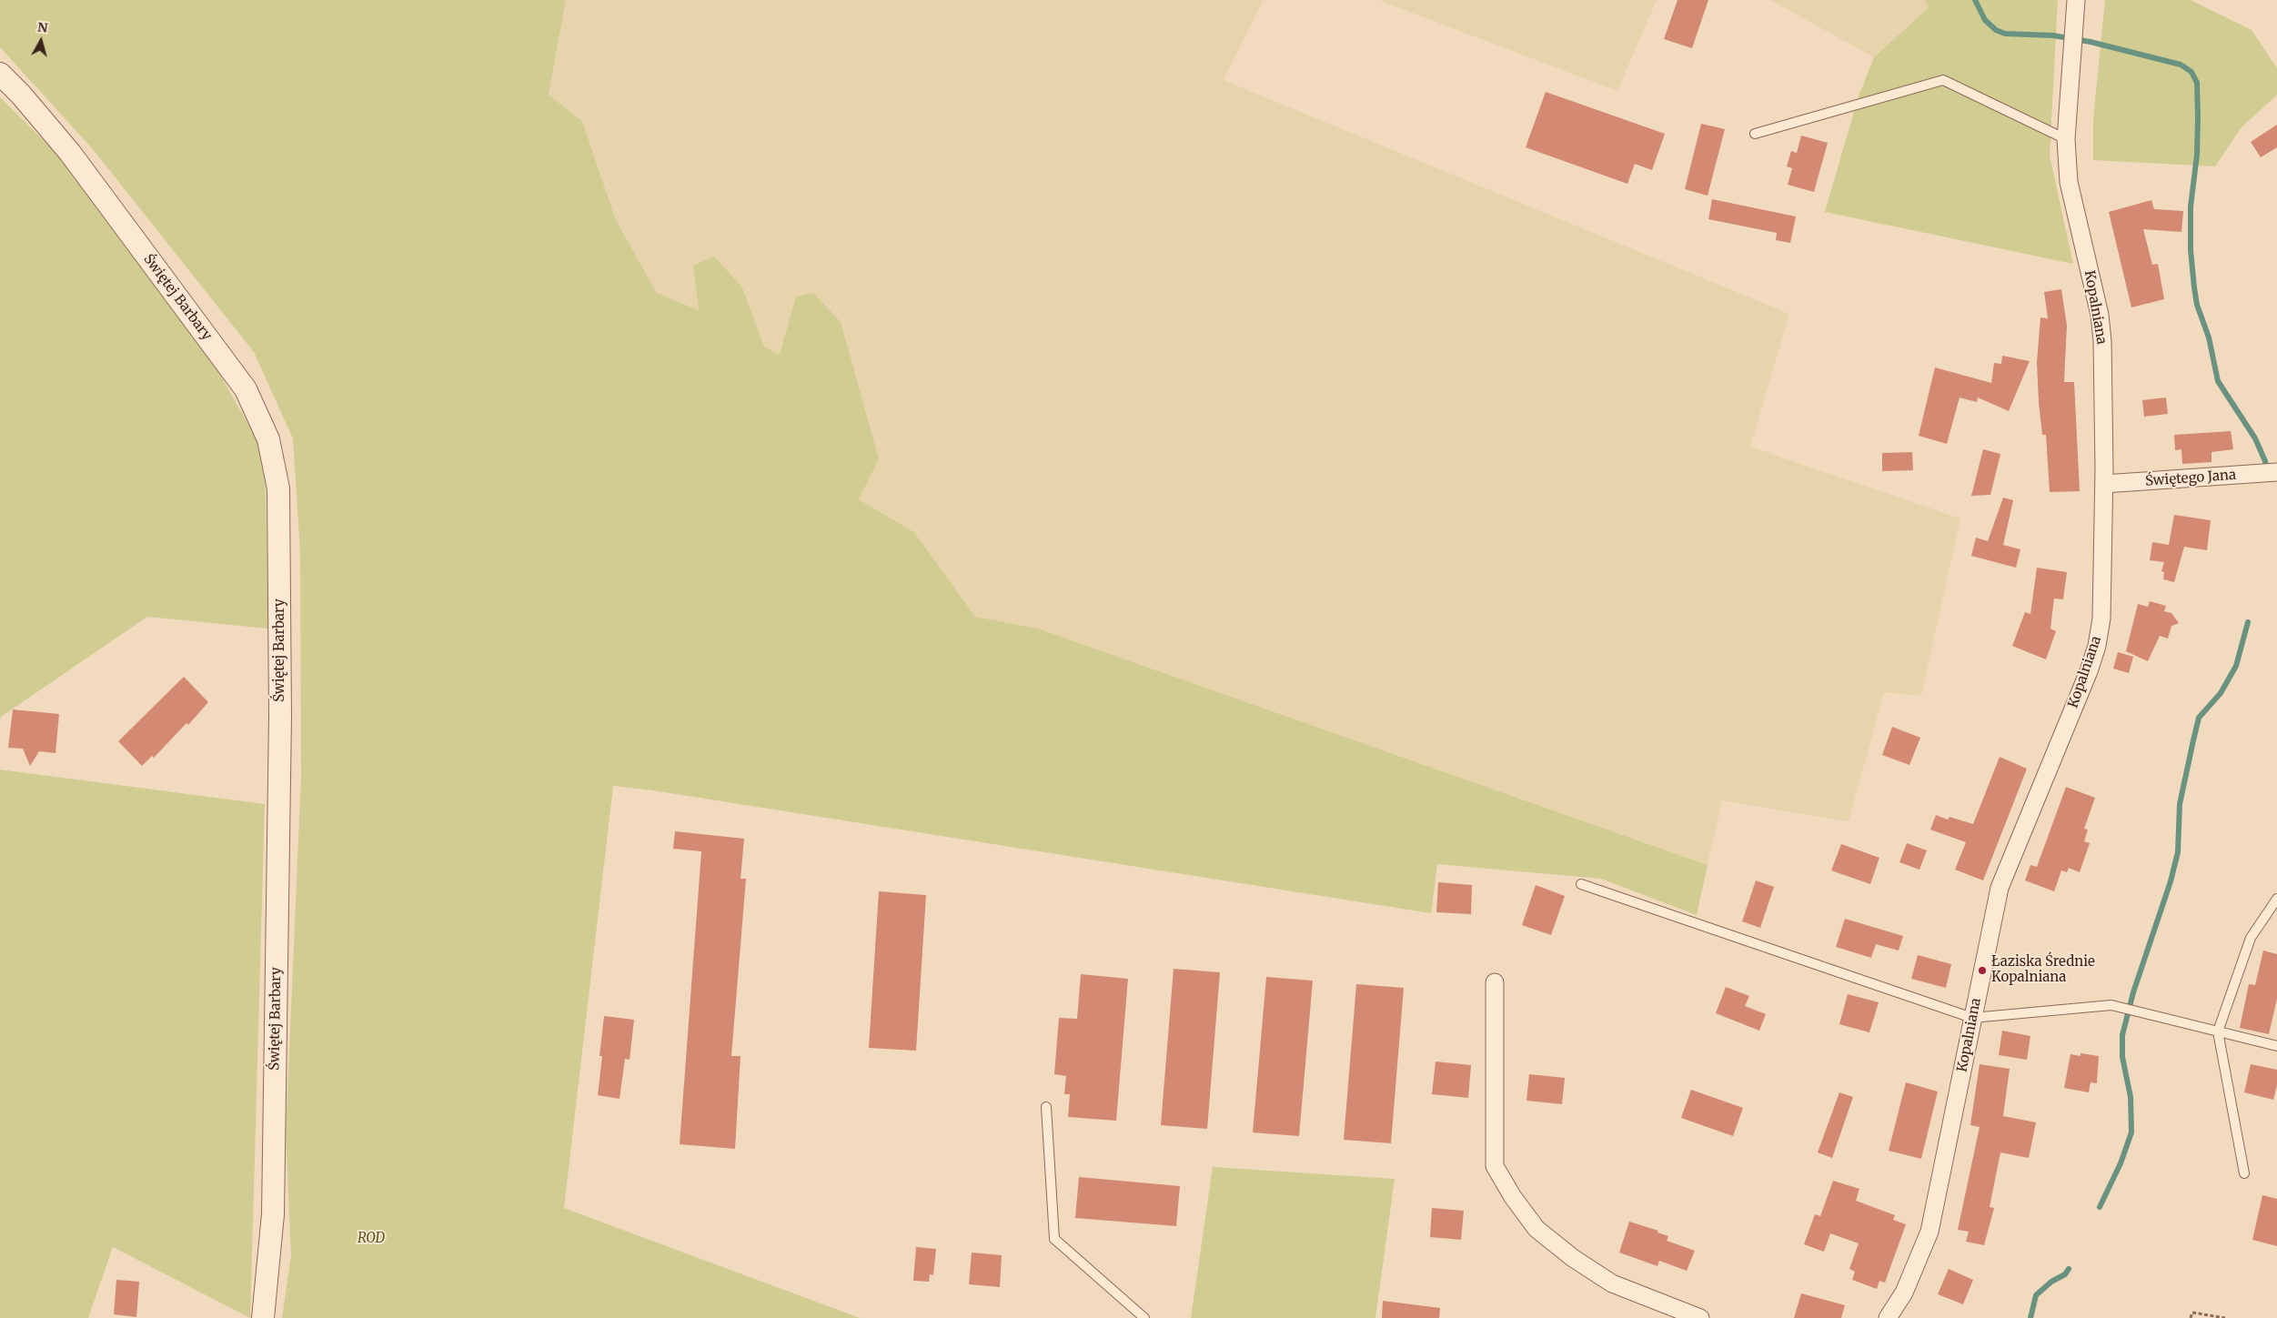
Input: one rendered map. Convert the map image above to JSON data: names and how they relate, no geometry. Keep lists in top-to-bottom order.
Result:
{
  "streets": {
    "street": ["Świętej Barbary", "Kopalniana", "Świętego Jana"]
  },
  "crossings": [
    ["Kopalniana", "Świętego Jana"]
  ],
  "parks": ["ROD"],
  "places": ["Łaziska Średnie Kopalniana"],
  "north": "top"
}
